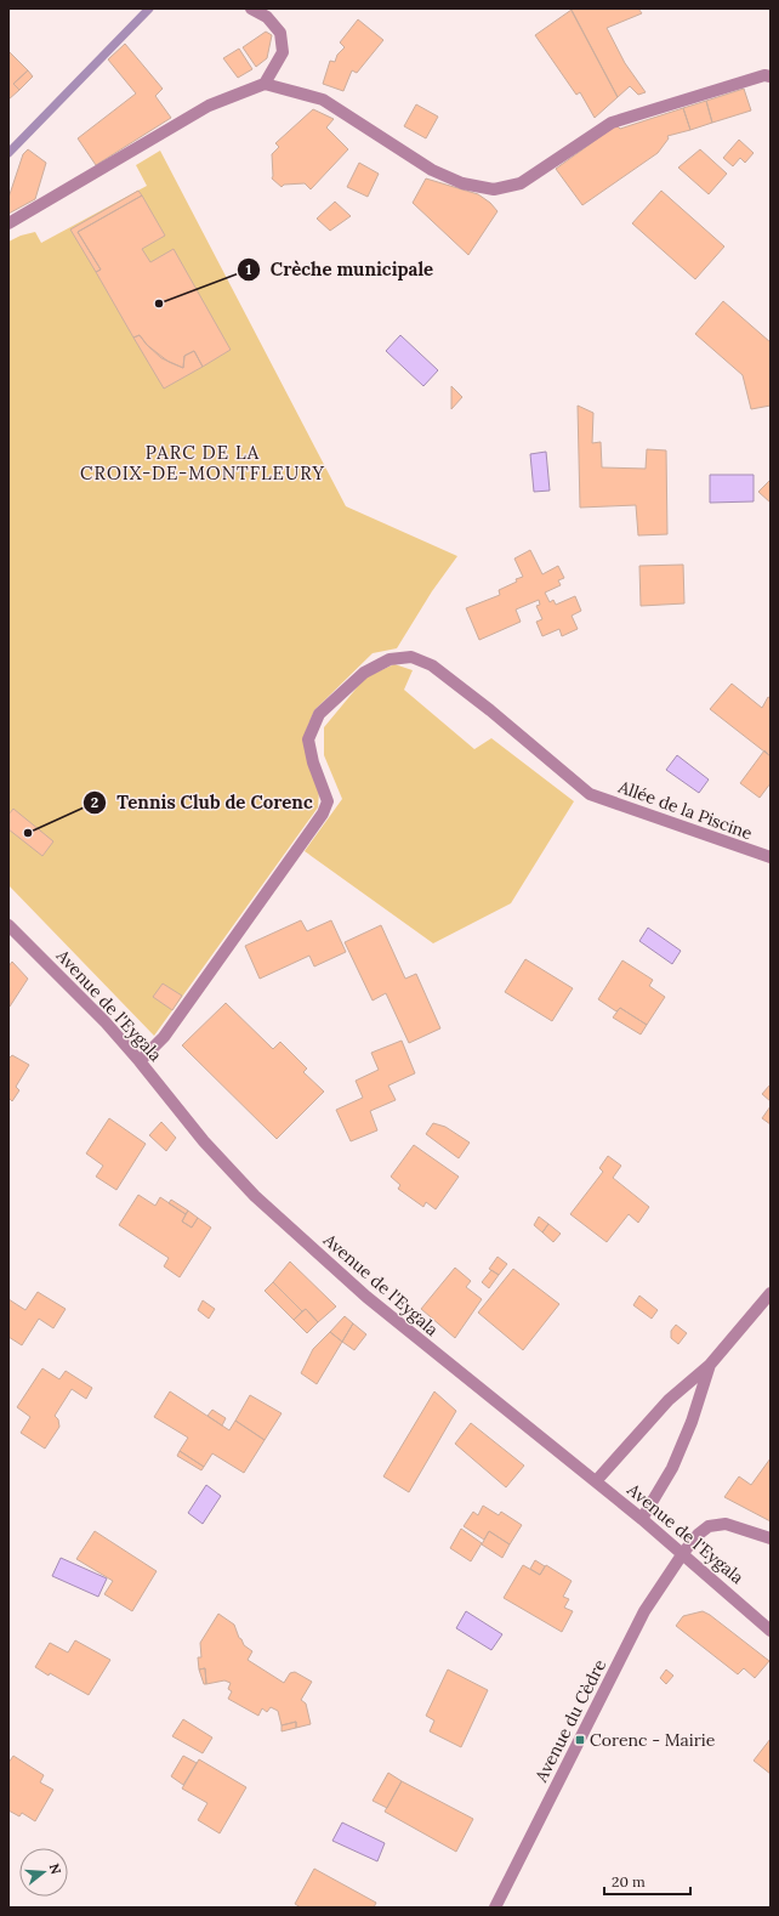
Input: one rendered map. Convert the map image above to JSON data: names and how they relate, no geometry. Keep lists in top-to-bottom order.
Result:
{
  "streets": {
    "street": ["Allée de la Piscine", "Avenue de l'Eygala", "Avenue du Cèdre"]
  },
  "crossings": [
    ["Allée de la Piscine", "Avenue de l'Eygala"],
    ["Avenue de l'Eygala", "Avenue du Cèdre"]
  ],
  "districts": ["PARC DE LA CROIX-DE-MONTFLEURY"],
  "places": {
    "other": ["Crèche municipale", "Tennis Club de Corenc"],
    "transit": ["Corenc - Mairie"]
  },
  "scale_bar": "20 m",
  "north": "right"
}
